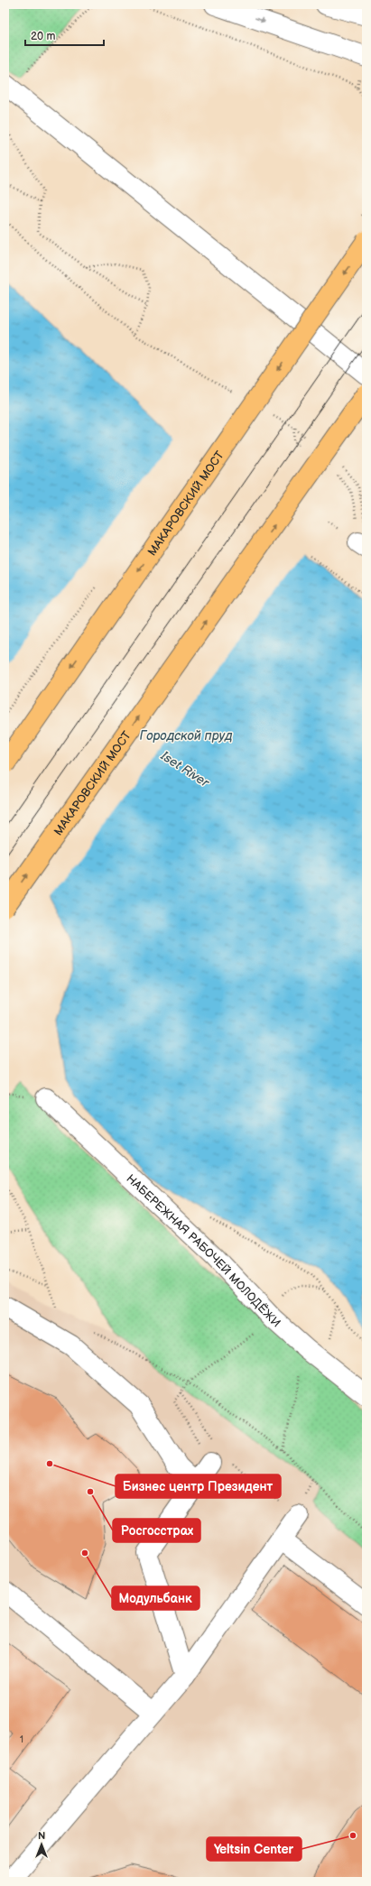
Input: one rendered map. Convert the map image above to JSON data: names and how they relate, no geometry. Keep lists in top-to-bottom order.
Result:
{
  "streets": {
    "main road": ["МАКАРОВСКИЙ МОСТ"],
    "street": ["НАБЕРЕЖНАЯ РАБОЧЕЙ МОЛОДЁЖИ"]
  },
  "water": ["Городской пруд", "Iset River"],
  "places": [
    "Бизнес центр Президент",
    "Росгосстрах",
    "Модульбанк",
    "Yeltsin Center"
  ],
  "house_numbers": ["1"],
  "scale_bar": "20 m",
  "north": "top"
}
